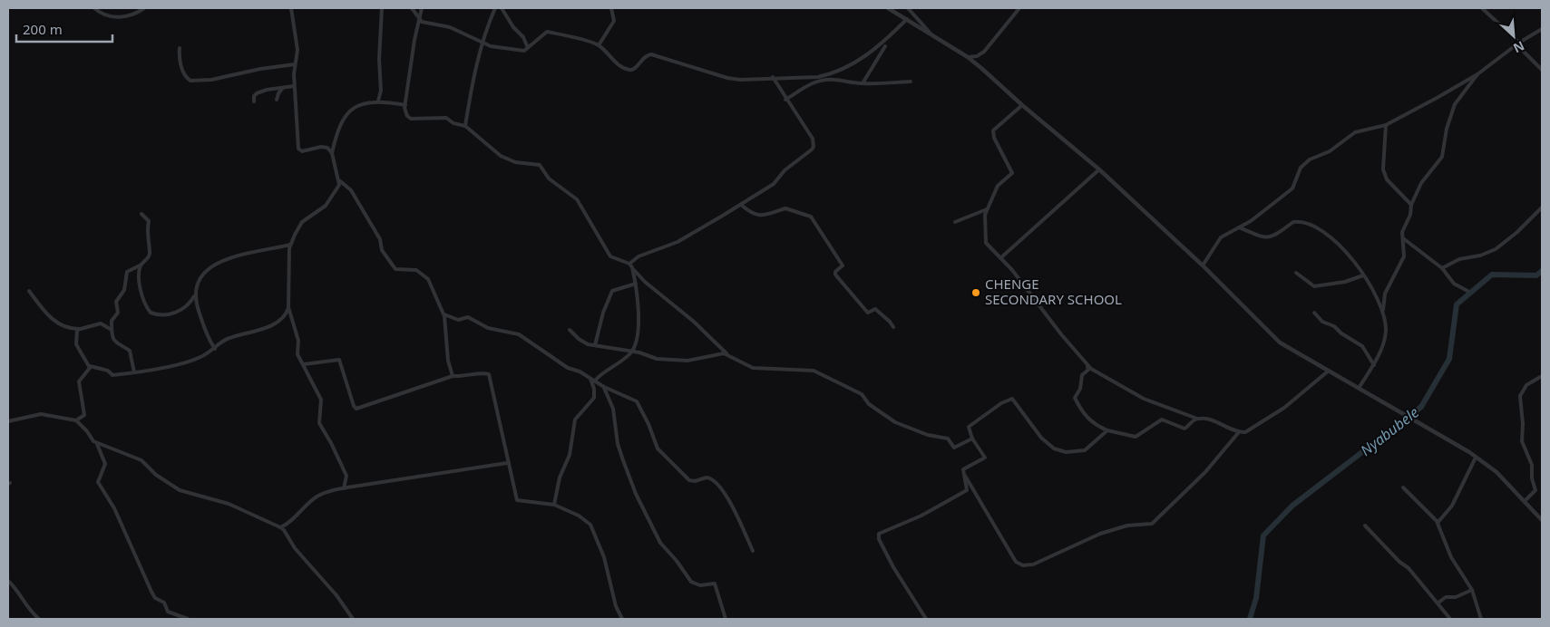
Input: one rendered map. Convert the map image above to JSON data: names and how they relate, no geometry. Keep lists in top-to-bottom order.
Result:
{
  "water": ["Nyabubele"],
  "places": ["CHENGE SECONDARY SCHOOL"],
  "scale_bar": "200 m",
  "north": "bottom right"
}
